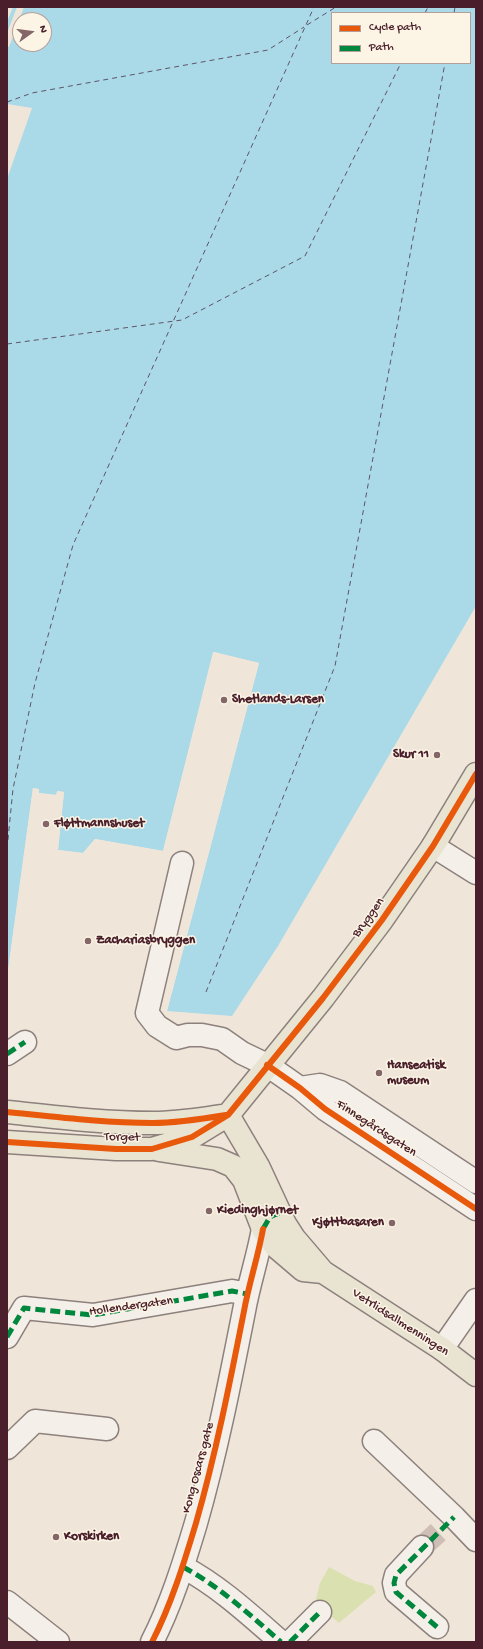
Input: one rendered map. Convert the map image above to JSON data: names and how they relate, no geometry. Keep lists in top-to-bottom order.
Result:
{
  "streets": {
    "main road": ["Bryggen", "Torget", "Vetrlidsallmenningen"],
    "street": ["Finnegårdsgaten", "Hollendergaten", "Kong Oscars gate"]
  },
  "crossings": [
    ["Bryggen", "Finnegårdsgaten"],
    ["Bryggen", "Torget"],
    ["Finnegårdsgaten", "Torget"],
    ["Hollendergaten", "Kong Oscars gate"]
  ],
  "places": [
    "Shetlands-Larsen",
    "Skur 11",
    "Fløttmannshuset",
    "Zachariasbryggen",
    "Hanseatisk museum",
    "Kiedinghjørnet",
    "Kjøttbasaren",
    "Korskirken"
  ],
  "legend": ["Cycle path", "Path"],
  "north": "right"
}
